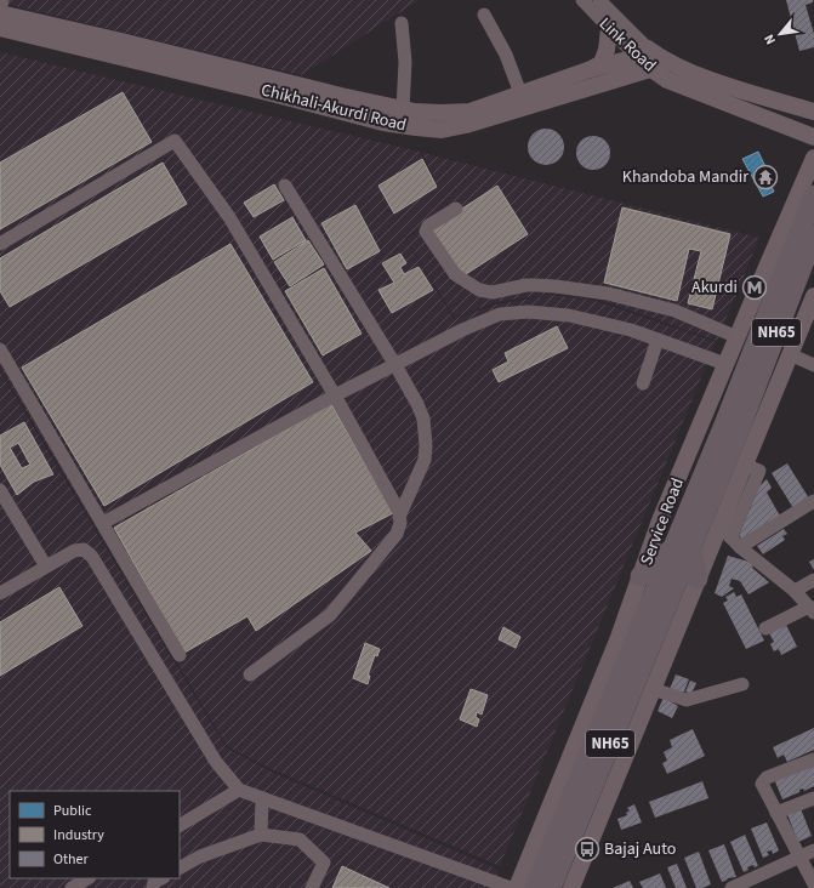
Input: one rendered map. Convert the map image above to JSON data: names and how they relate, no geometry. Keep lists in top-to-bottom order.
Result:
{
  "streets": {
    "highway": ["NH65"],
    "main road": ["Link Road", "Chikhali-Akurdi Road", "Service Road"]
  },
  "crossings": [
    ["Link Road", "Chikhali-Akurdi Road"],
    ["NH65", "Service Road"]
  ],
  "places": {
    "temple": ["Khandoba Mandir"],
    "metro station": ["Akurdi"],
    "bus stop": ["Bajaj Auto"]
  },
  "legend": ["Public", "Industry", "Other"],
  "north": "bottom left"
}
